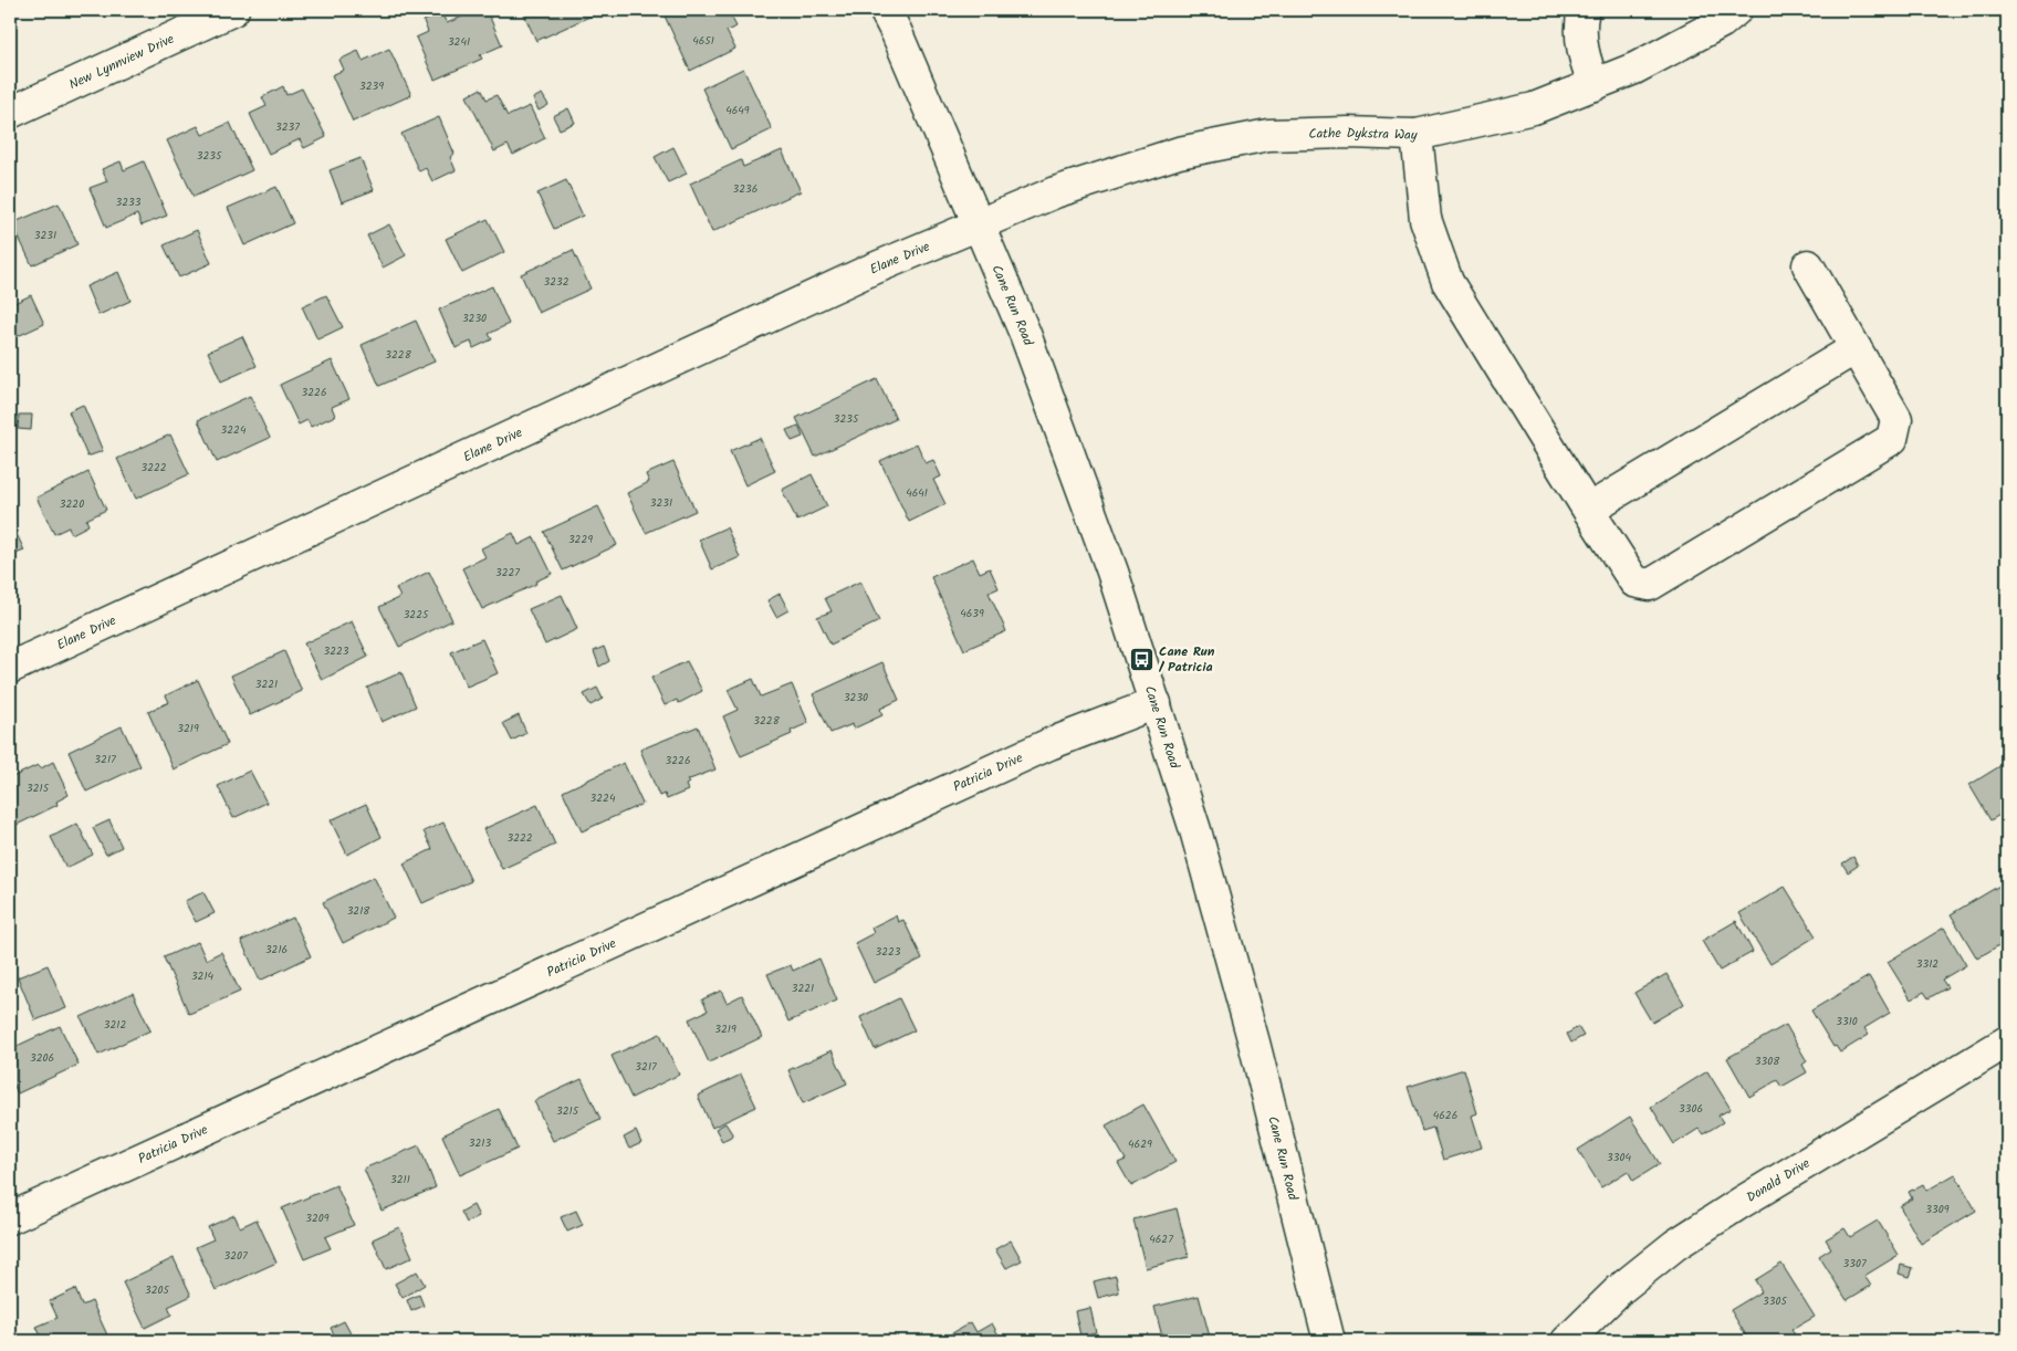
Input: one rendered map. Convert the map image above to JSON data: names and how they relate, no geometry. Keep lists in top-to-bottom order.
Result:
{
  "streets": {
    "main road": [
      "New Lynnview Drive",
      "Cathe Dykstra Way",
      "Elane Drive",
      "Cane Run Road",
      "Patricia Drive",
      "Donald Drive"
    ]
  },
  "crossings": [
    ["Cathe Dykstra Way", "Elane Drive"],
    ["Cathe Dykstra Way", "Cane Run Road"],
    ["Elane Drive", "Cane Run Road"],
    ["Cane Run Road", "Patricia Drive"]
  ],
  "places": {
    "bus stop": ["Cane Run / Patricia"]
  },
  "house_numbers": [
    "4651",
    "3241",
    "3239",
    "4649",
    "3237",
    "3235",
    "3236",
    "3233",
    "3231",
    "3232",
    "3230",
    "3228",
    "3226",
    "3235",
    "3224",
    "3222",
    "4641",
    "3231",
    "3220",
    "3229",
    "3227",
    "4639",
    "3225",
    "3223",
    "3221",
    "3230",
    "3228",
    "3219",
    "3217",
    "3226",
    "3215",
    "3224",
    "3222",
    "3218",
    "3216",
    "3223",
    "3312",
    "3214",
    "3221",
    "3310",
    "3212",
    "3219",
    "3206",
    "3308",
    "3217",
    "3306",
    "3215",
    "4626",
    "3213",
    "4629",
    "3304",
    "3211",
    "3309",
    "3209",
    "4627",
    "3207",
    "3307",
    "3205",
    "3305"
  ]
}
